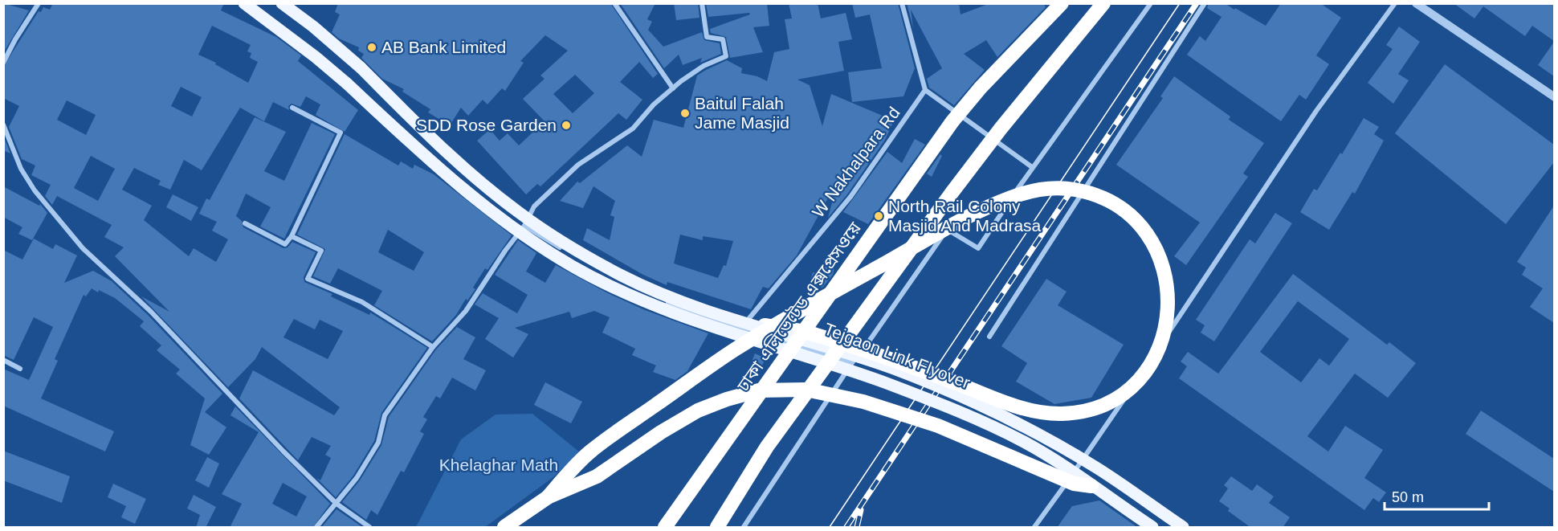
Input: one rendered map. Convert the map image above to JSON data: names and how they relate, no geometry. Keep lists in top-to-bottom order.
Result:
{
  "streets": {
    "highway": ["ঢাকা এলিভেটেড এক্সপ্রেসওয়ে"],
    "main road": ["Tejgaon Link Flyover"],
    "street": ["W Nakhalpara Rd"]
  },
  "crossings": [
    ["W Nakhalpara Rd", "Tejgaon Link Flyover"]
  ],
  "parks": ["Khelaghar Math"],
  "places": [
    "AB Bank Limited",
    "Baitul Falah Jame Masjid",
    "SDD Rose Garden",
    "North Rail Colony Masjid And Madrasa"
  ],
  "scale_bar": "50 m"
}
